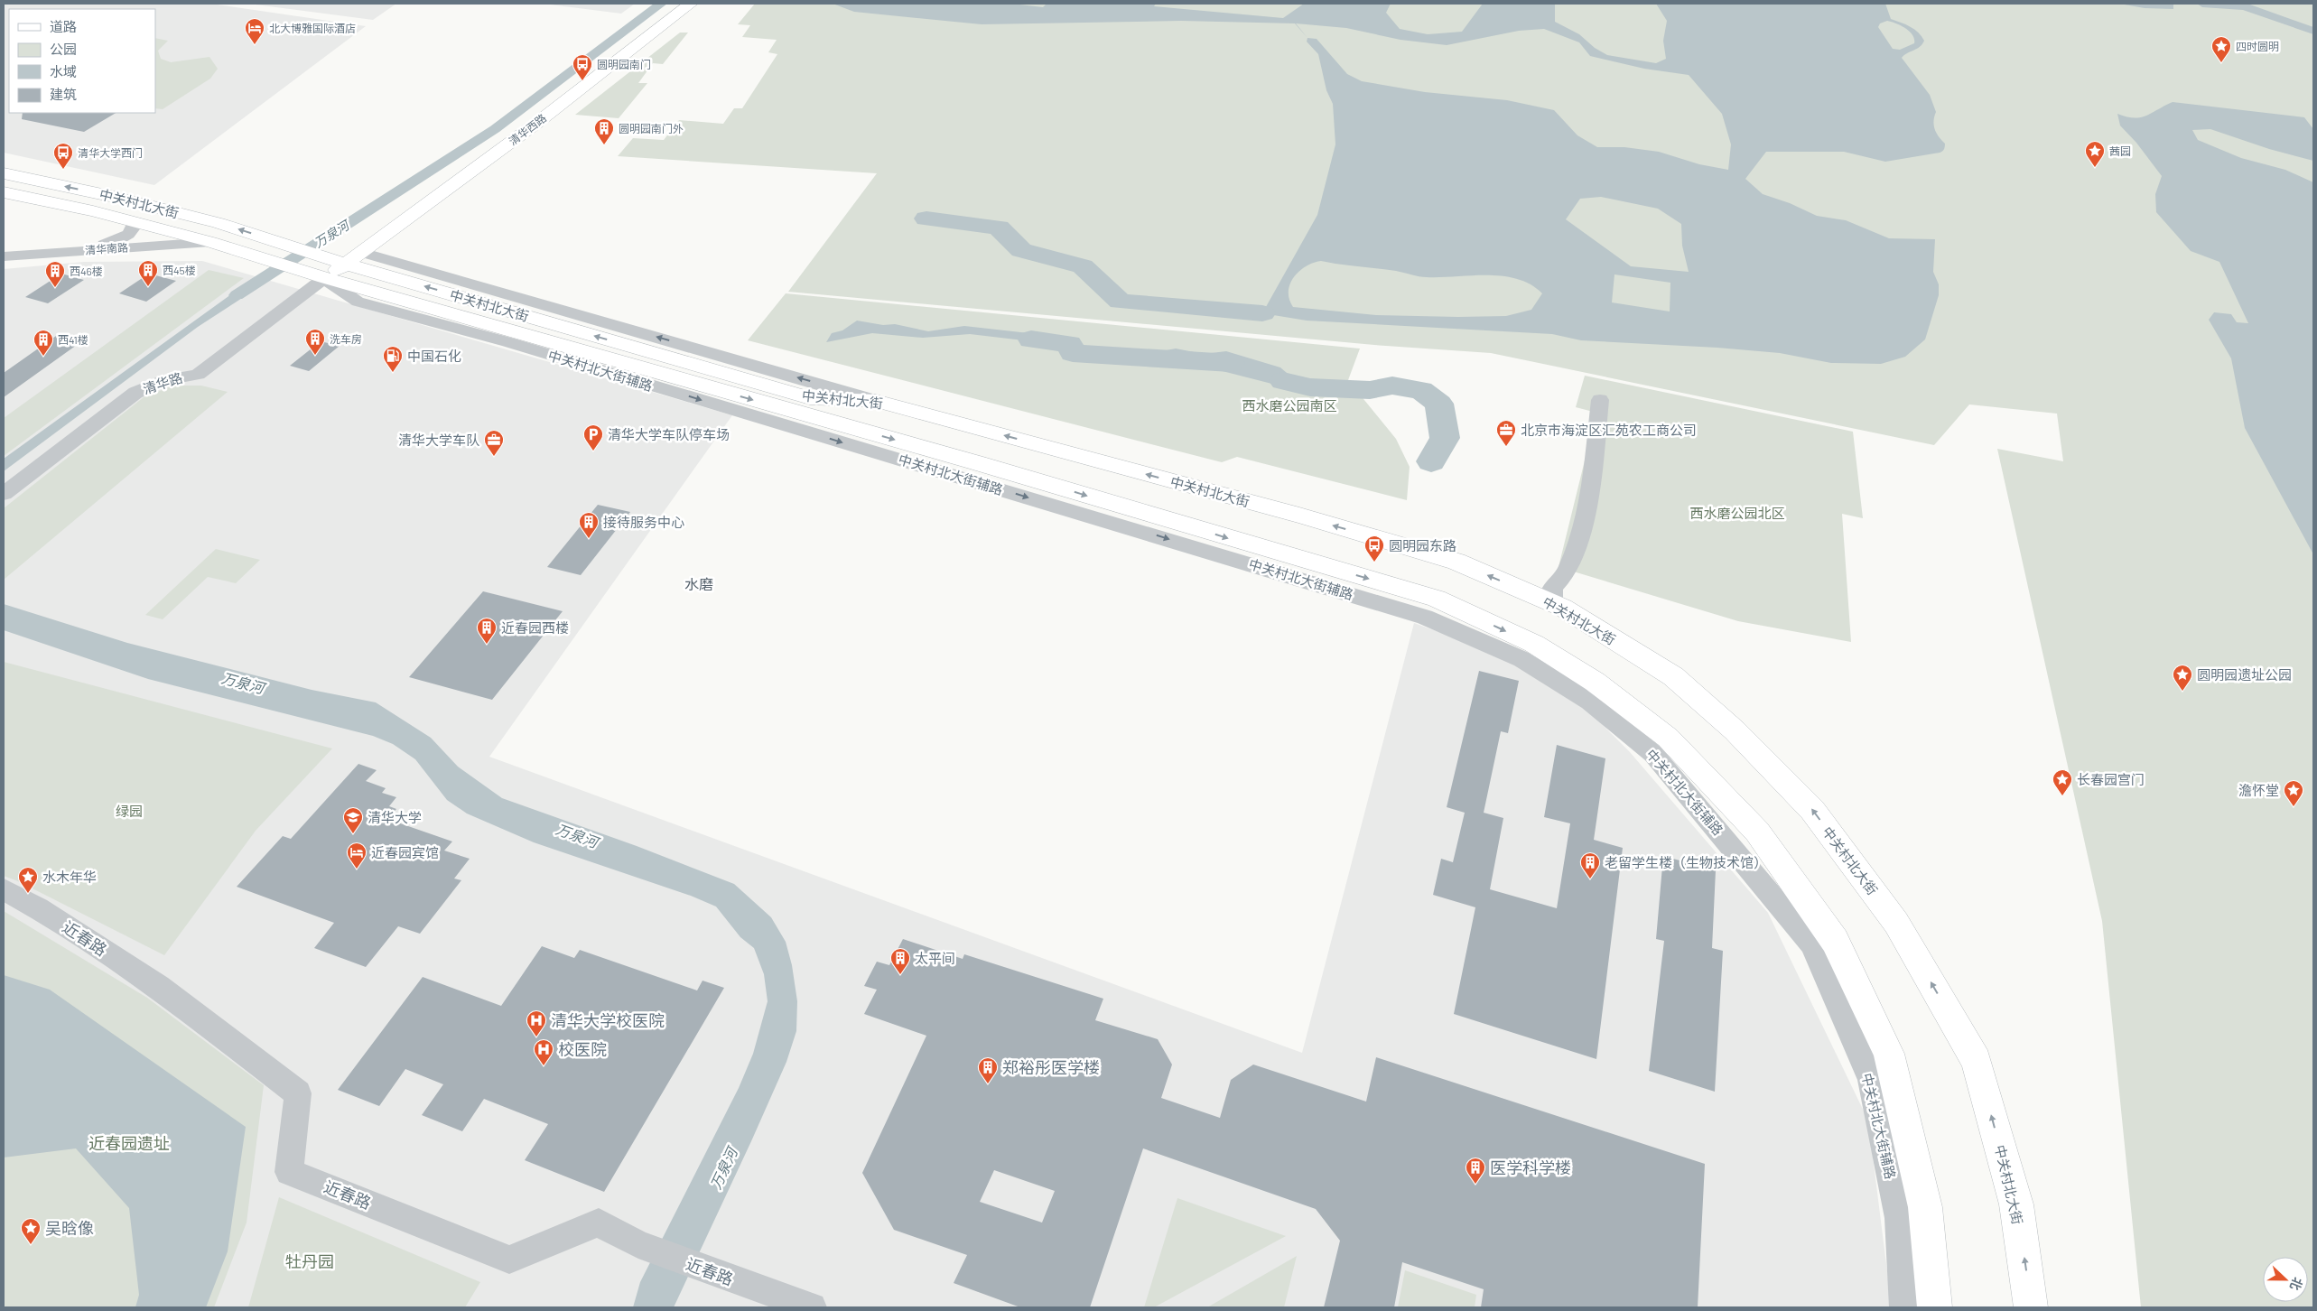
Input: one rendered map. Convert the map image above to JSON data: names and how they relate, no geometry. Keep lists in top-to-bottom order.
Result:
{
  "streets": {
    "main road": ["清华西路", "中关村北大街"],
    "street": [
      "清华南路",
      "中关村北大街辅路",
      "清华路",
      "近春路"
    ]
  },
  "crossings": [
    ["清华西路", "中关村北大街"],
    ["清华西路", "中关村北大街辅路"],
    ["清华西路", "清华路"],
    ["中关村北大街", "清华南路"],
    ["中关村北大街", "中关村北大街辅路"],
    ["中关村北大街", "清华路"],
    ["中关村北大街辅路", "清华路"]
  ],
  "one_way": ["中关村北大街辅路"],
  "districts": ["水磨"],
  "water": ["万泉河"],
  "parks": [
    "西水磨公园南区",
    "西水磨公园北区",
    "绿园",
    "近春园遗址",
    "牡丹园"
  ],
  "places": {
    "hotel": ["北大博雅国际酒店", "近春园宾馆"],
    "place": [
      "四时圆明",
      "茜园",
      "圆明园遗址公园",
      "长春园宫门",
      "澹怀堂",
      "水木年华",
      "吴晗像"
    ],
    "bus stop": ["圆明园南门", "清华大学西门", "圆明园东路"],
    "building": [
      "圆明园南门外",
      "西45楼",
      "西46楼",
      "洗车房",
      "西41楼",
      "接待服务中心",
      "近春园西楼",
      "老留学生楼（生物技术馆）",
      "太平间",
      "郑裕彤医学楼",
      "医学科学楼"
    ],
    "fuel station": ["中国石化"],
    "office": ["北京市海淀区汇苑农工商公司", "清华大学车队"],
    "parking": ["清华大学车队停车场"],
    "school or university": ["清华大学"],
    "hospital": ["清华大学校医院", "校医院"]
  },
  "legend": [
    "道路",
    "公园",
    "水域",
    "建筑"
  ],
  "north": "right"
}
